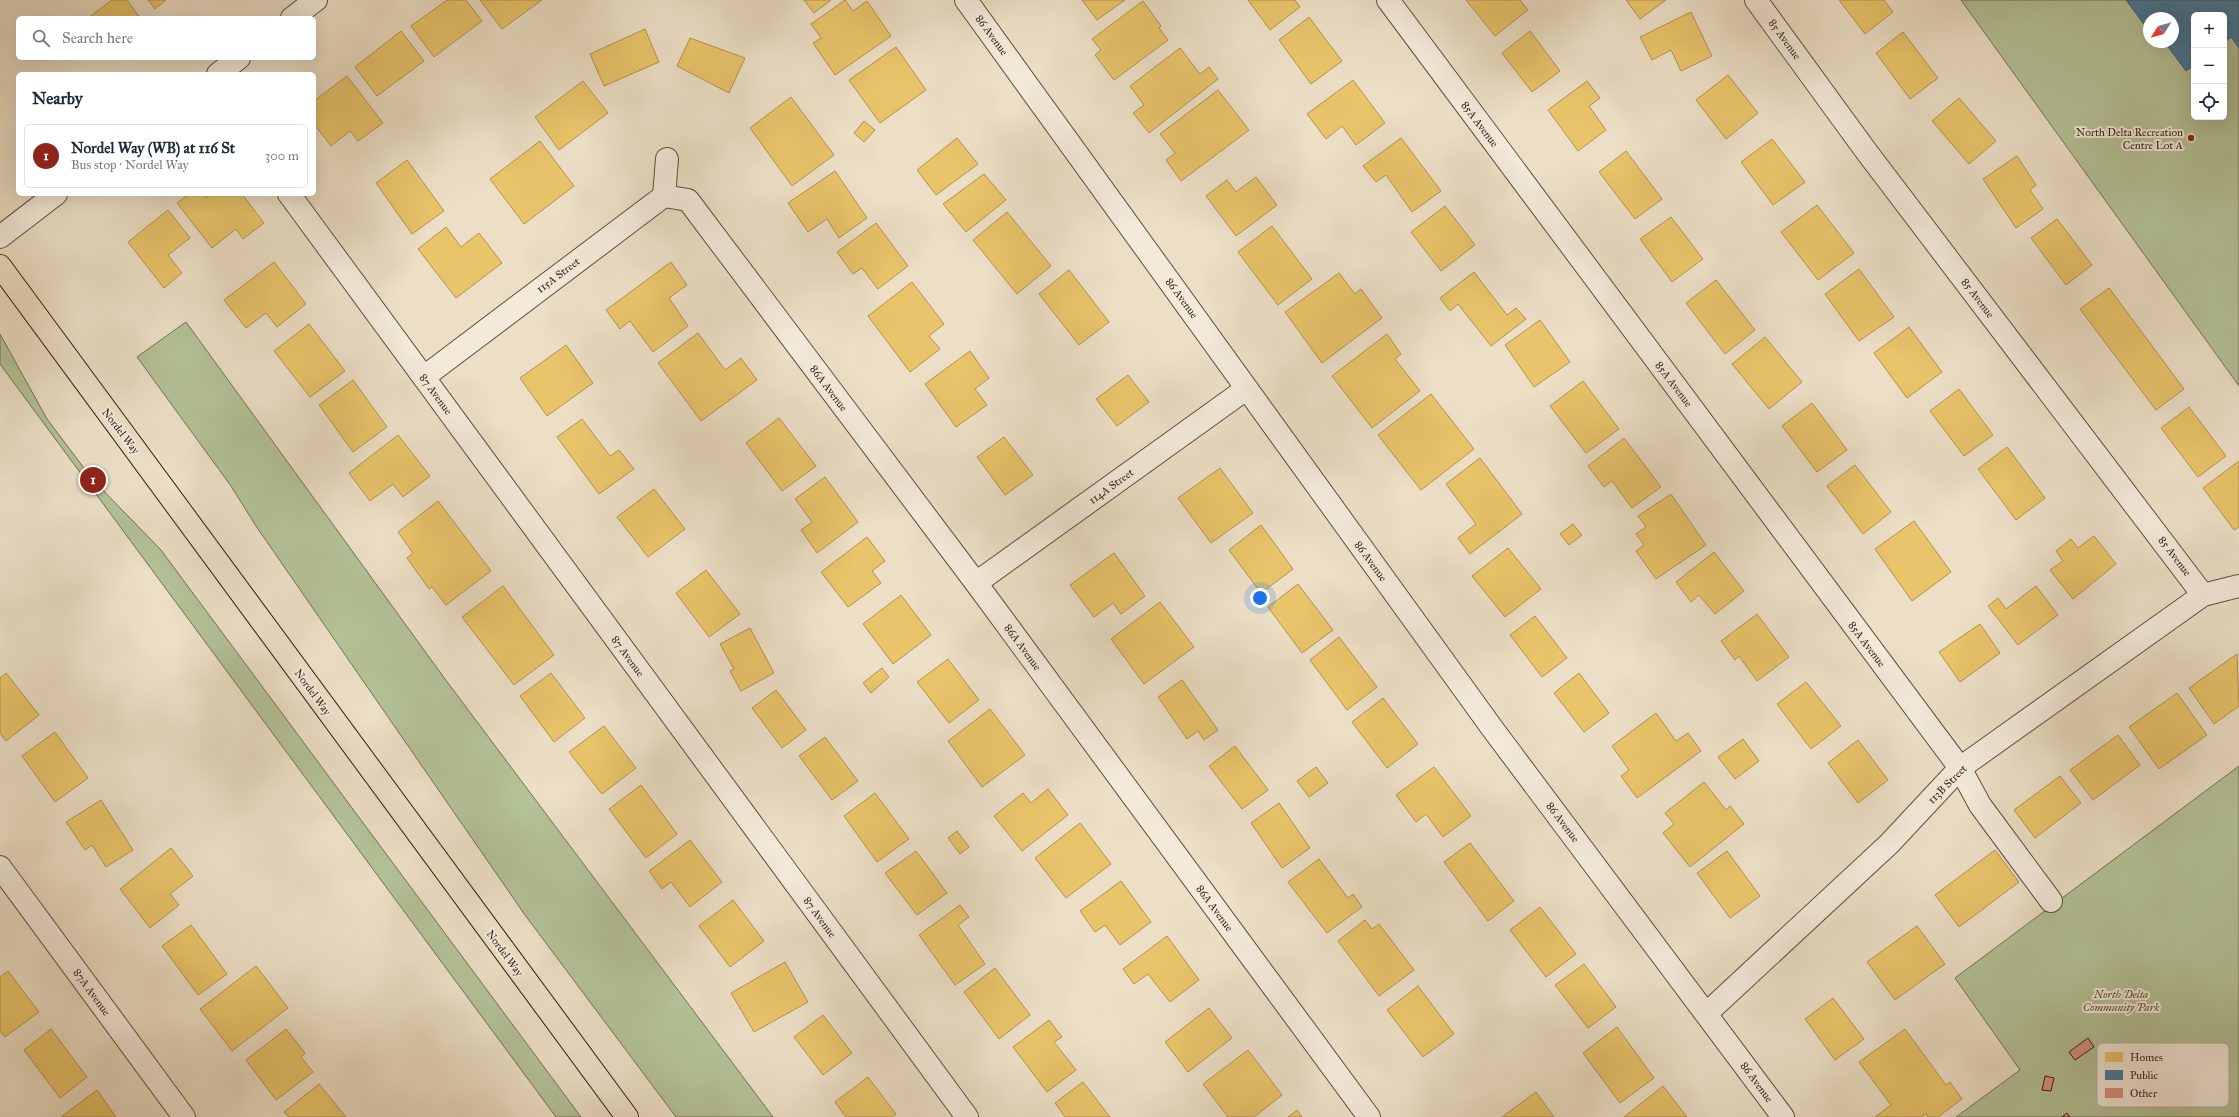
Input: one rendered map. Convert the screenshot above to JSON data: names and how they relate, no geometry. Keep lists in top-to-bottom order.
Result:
{
  "streets": {
    "main road": ["Nordel Way"],
    "street": [
      "86 Avenue",
      "85 Avenue",
      "85A Avenue",
      "115A Street",
      "86A Avenue",
      "87 Avenue",
      "114A Street",
      "113B Street",
      "87A Avenue"
    ]
  },
  "crossings": [
    ["86 Avenue", "114A Street"],
    ["86 Avenue", "113B Street"],
    ["85 Avenue", "113B Street"],
    ["85A Avenue", "113B Street"],
    ["115A Street", "86A Avenue"],
    ["115A Street", "87 Avenue"],
    ["86A Avenue", "114A Street"]
  ],
  "parks": ["North Delta Community Park"],
  "places": ["North Delta Recreation Centre Lot A"],
  "legend": ["Homes", "Public", "Other"],
  "north": "bottom left",
  "page": {
    "map_buttons": ["+", "−"],
    "search": "Search here",
    "heading": "Nearby",
    "list": [
      {
        "mark": "1",
        "name": "Nordel Way (WB) at 116 St",
        "note": "Bus stop · Nordel Way",
        "value": "300 m"
      }
    ],
    "pins": "1"
  }
}
